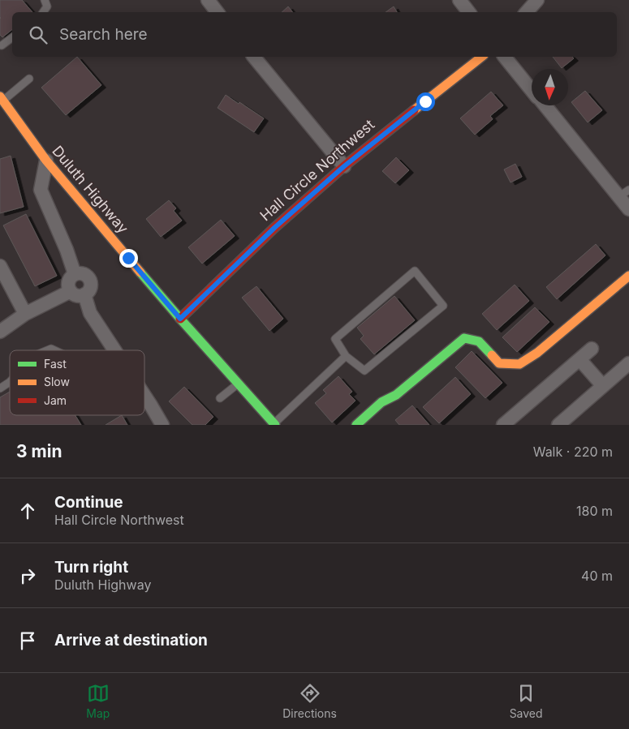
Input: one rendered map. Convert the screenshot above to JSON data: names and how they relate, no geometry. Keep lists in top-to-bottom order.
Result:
{
  "streets": {
    "street": ["Hall Circle Northwest", "Duluth Highway"]
  },
  "crossings": [
    ["Hall Circle Northwest", "Duluth Highway"]
  ],
  "legend": ["Fast", "Slow", "Jam"],
  "north": "bottom",
  "page": {
    "search": "Search here",
    "heading": ["3 min", "Walk · 220 m"],
    "list": [
      ["Continue", "Hall Circle Northwest", "180 m"],
      ["Turn right", "Duluth Highway", "40 m"],
      "Arrive at destination"
    ],
    "nav": ["Map", "Directions", "Saved"]
  }
}
